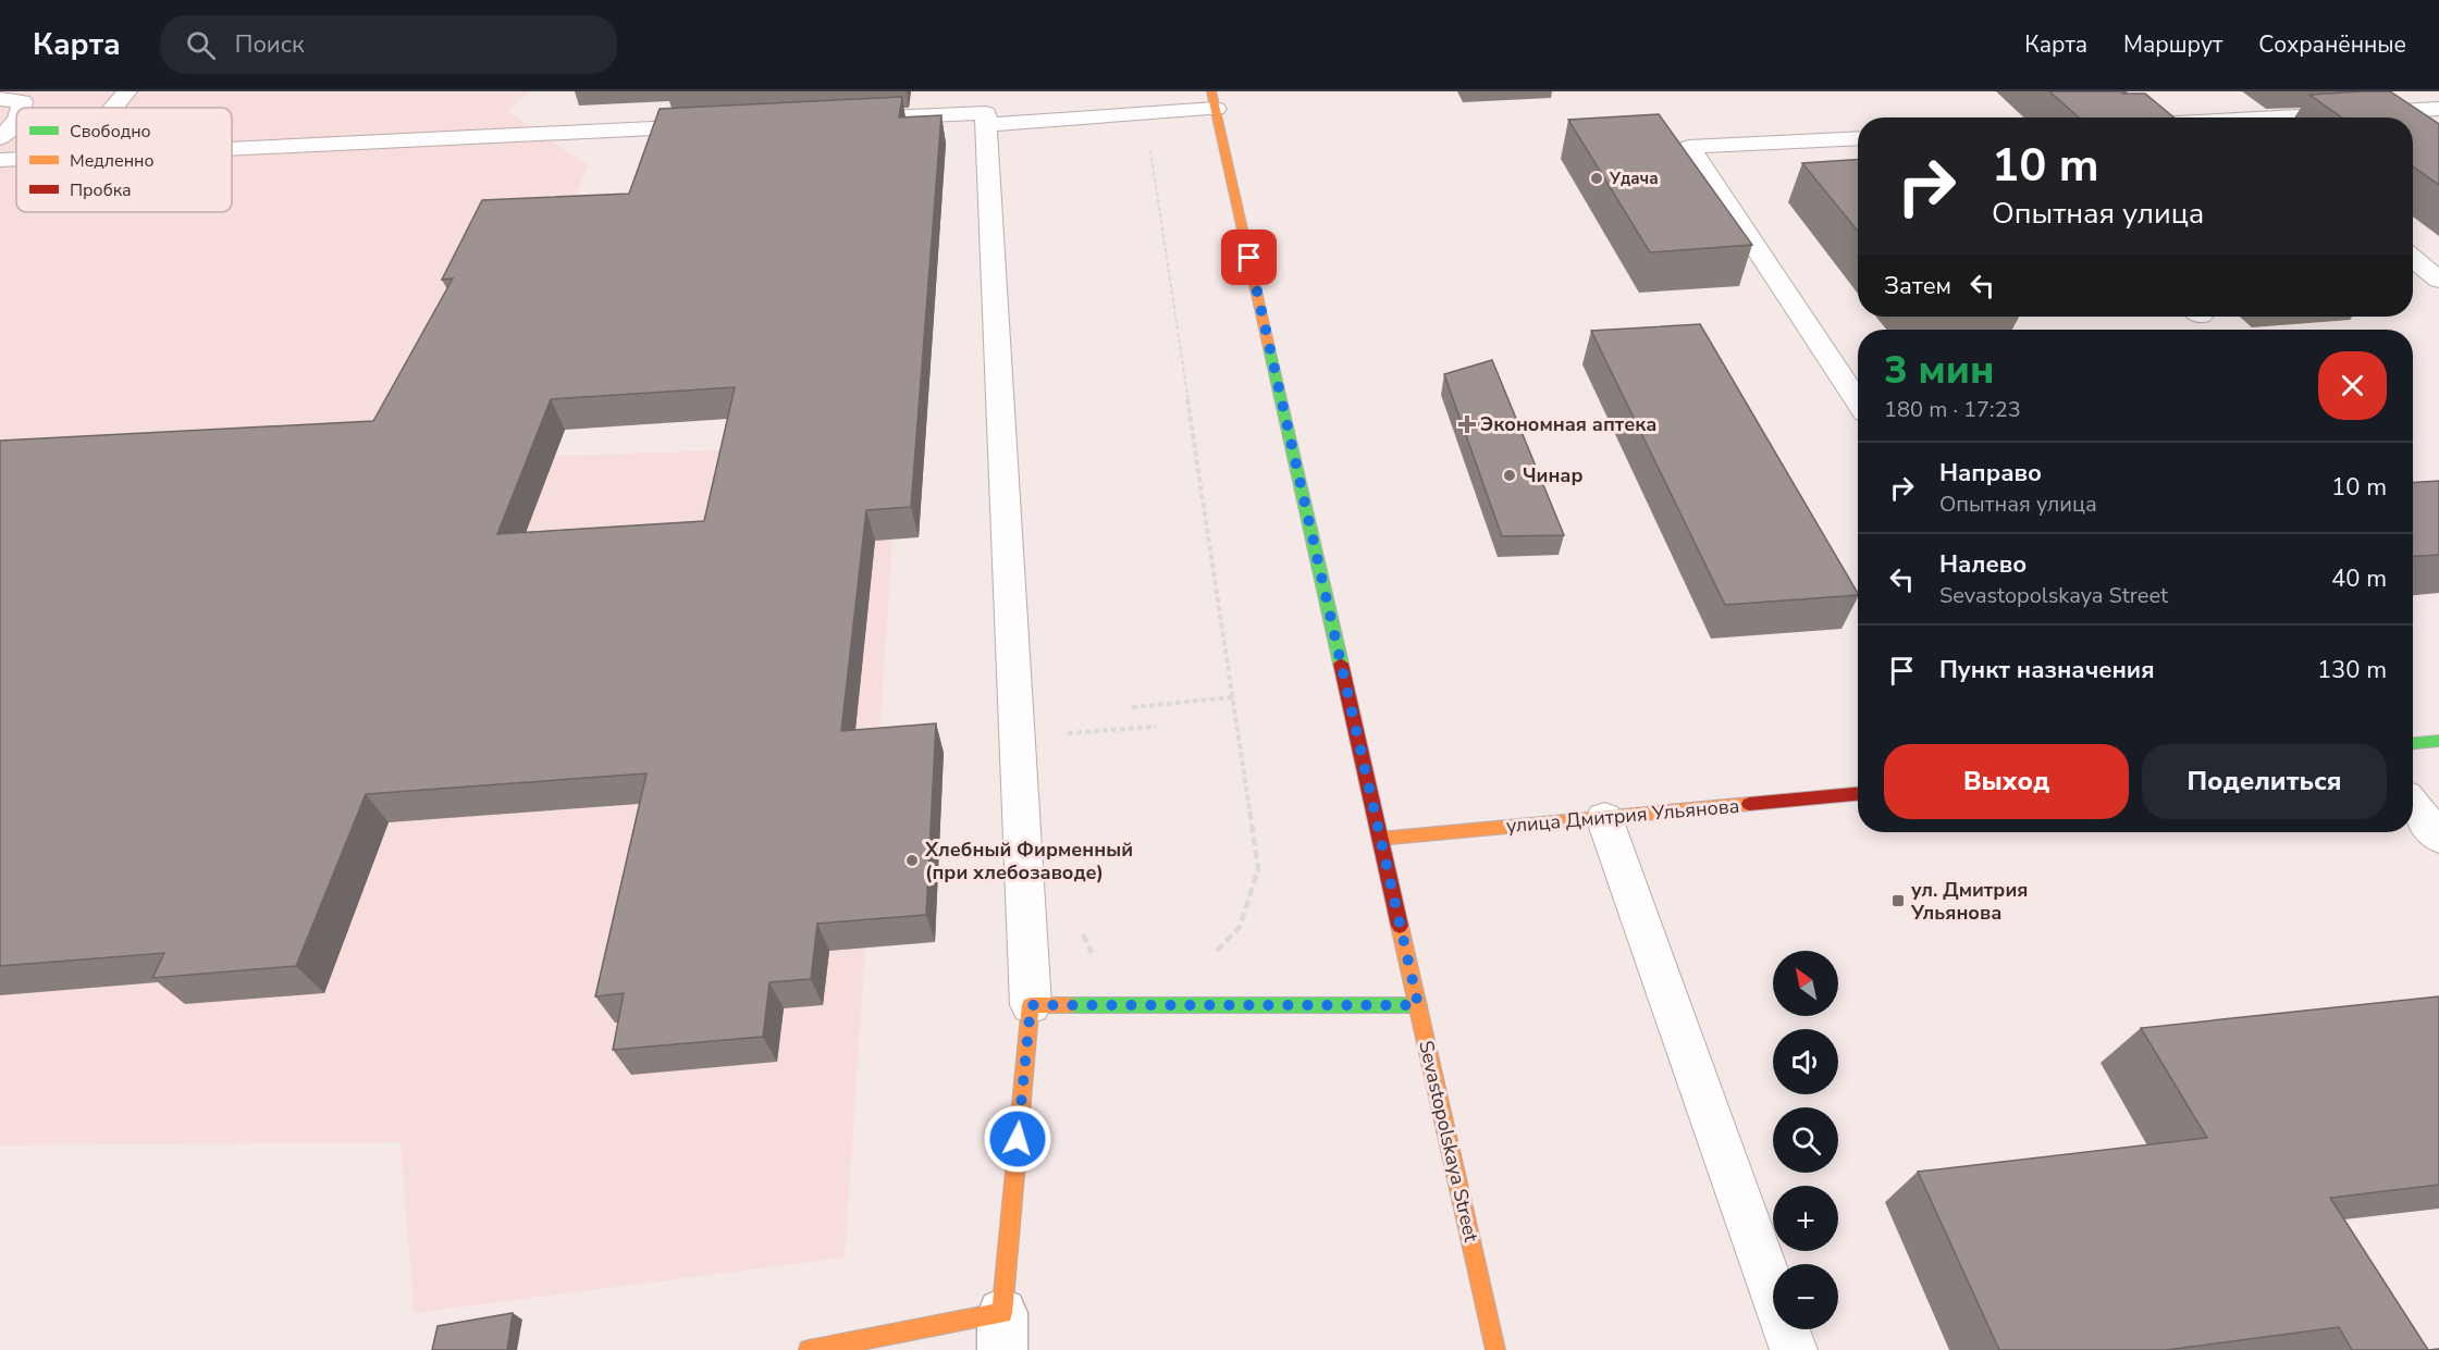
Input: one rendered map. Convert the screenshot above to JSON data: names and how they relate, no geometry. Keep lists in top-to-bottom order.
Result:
{
  "streets": {
    "main road": ["улица Дмитрия Ульянова", "Sevastopolskaya Street"]
  },
  "crossings": [
    ["улица Дмитрия Ульянова", "Sevastopolskaya Street"]
  ],
  "places": {
    "other": ["Удача", "Чинар", "Хлебный Фирменный (при хлебозаводе)"],
    "health": ["Экономная аптека"],
    "transit": ["ул. Дмитрия Ульянова"]
  },
  "legend": ["Свободно", "Медленно", "Пробка"],
  "north": "top left",
  "page": {
    "header": "Карта",
    "search": "Поиск",
    "nav": ["Карта", "Маршрут", "Сохранённые"],
    "turn": ["10 m", "Опытная улица"],
    "then": "Затем",
    "heading": ["3 мин", "180 m · 17:23"],
    "list": [
      {
        "name": "Направо",
        "note": "Опытная улица",
        "value": "10 m"
      },
      {
        "name": "Налево",
        "note": "Sevastopolskaya Street",
        "value": "40 m"
      },
      {
        "name": "Пункт назначения",
        "value": "130 m"
      }
    ],
    "buttons": ["Выход", "Поделиться"],
    "map_buttons": ["+", "−"]
  }
}
